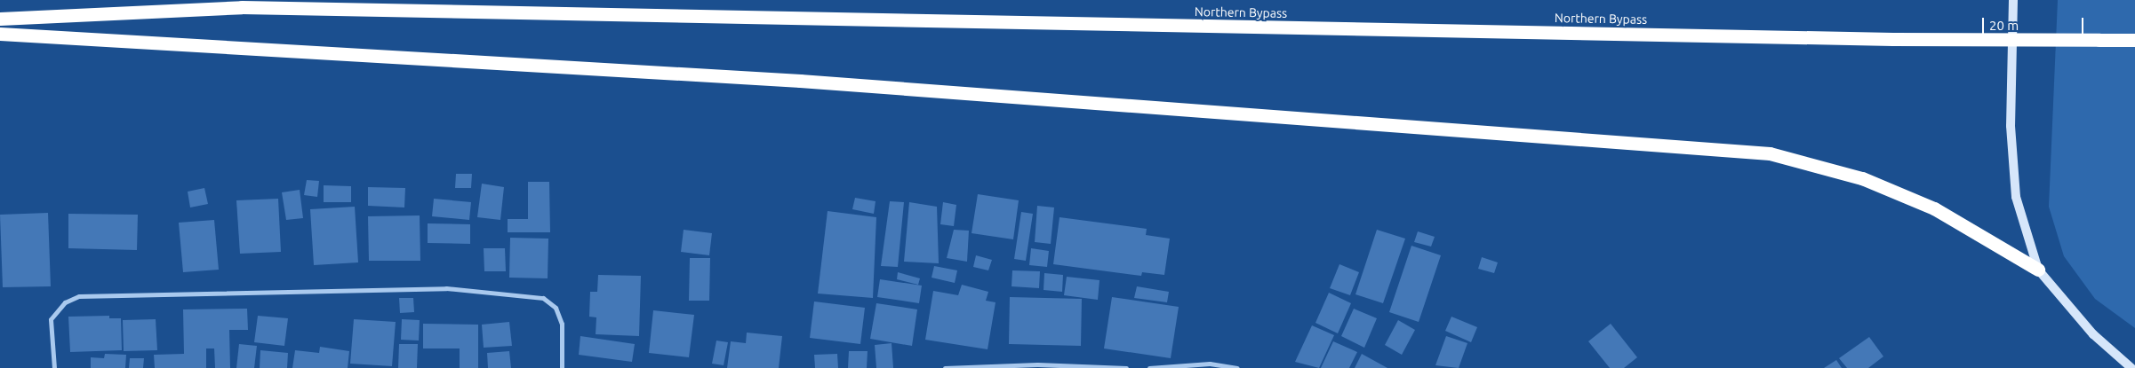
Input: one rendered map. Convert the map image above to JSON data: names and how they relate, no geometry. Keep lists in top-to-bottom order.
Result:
{
  "streets": {
    "highway": ["Northern Bypass"]
  },
  "scale_bar": "20 m"
}
